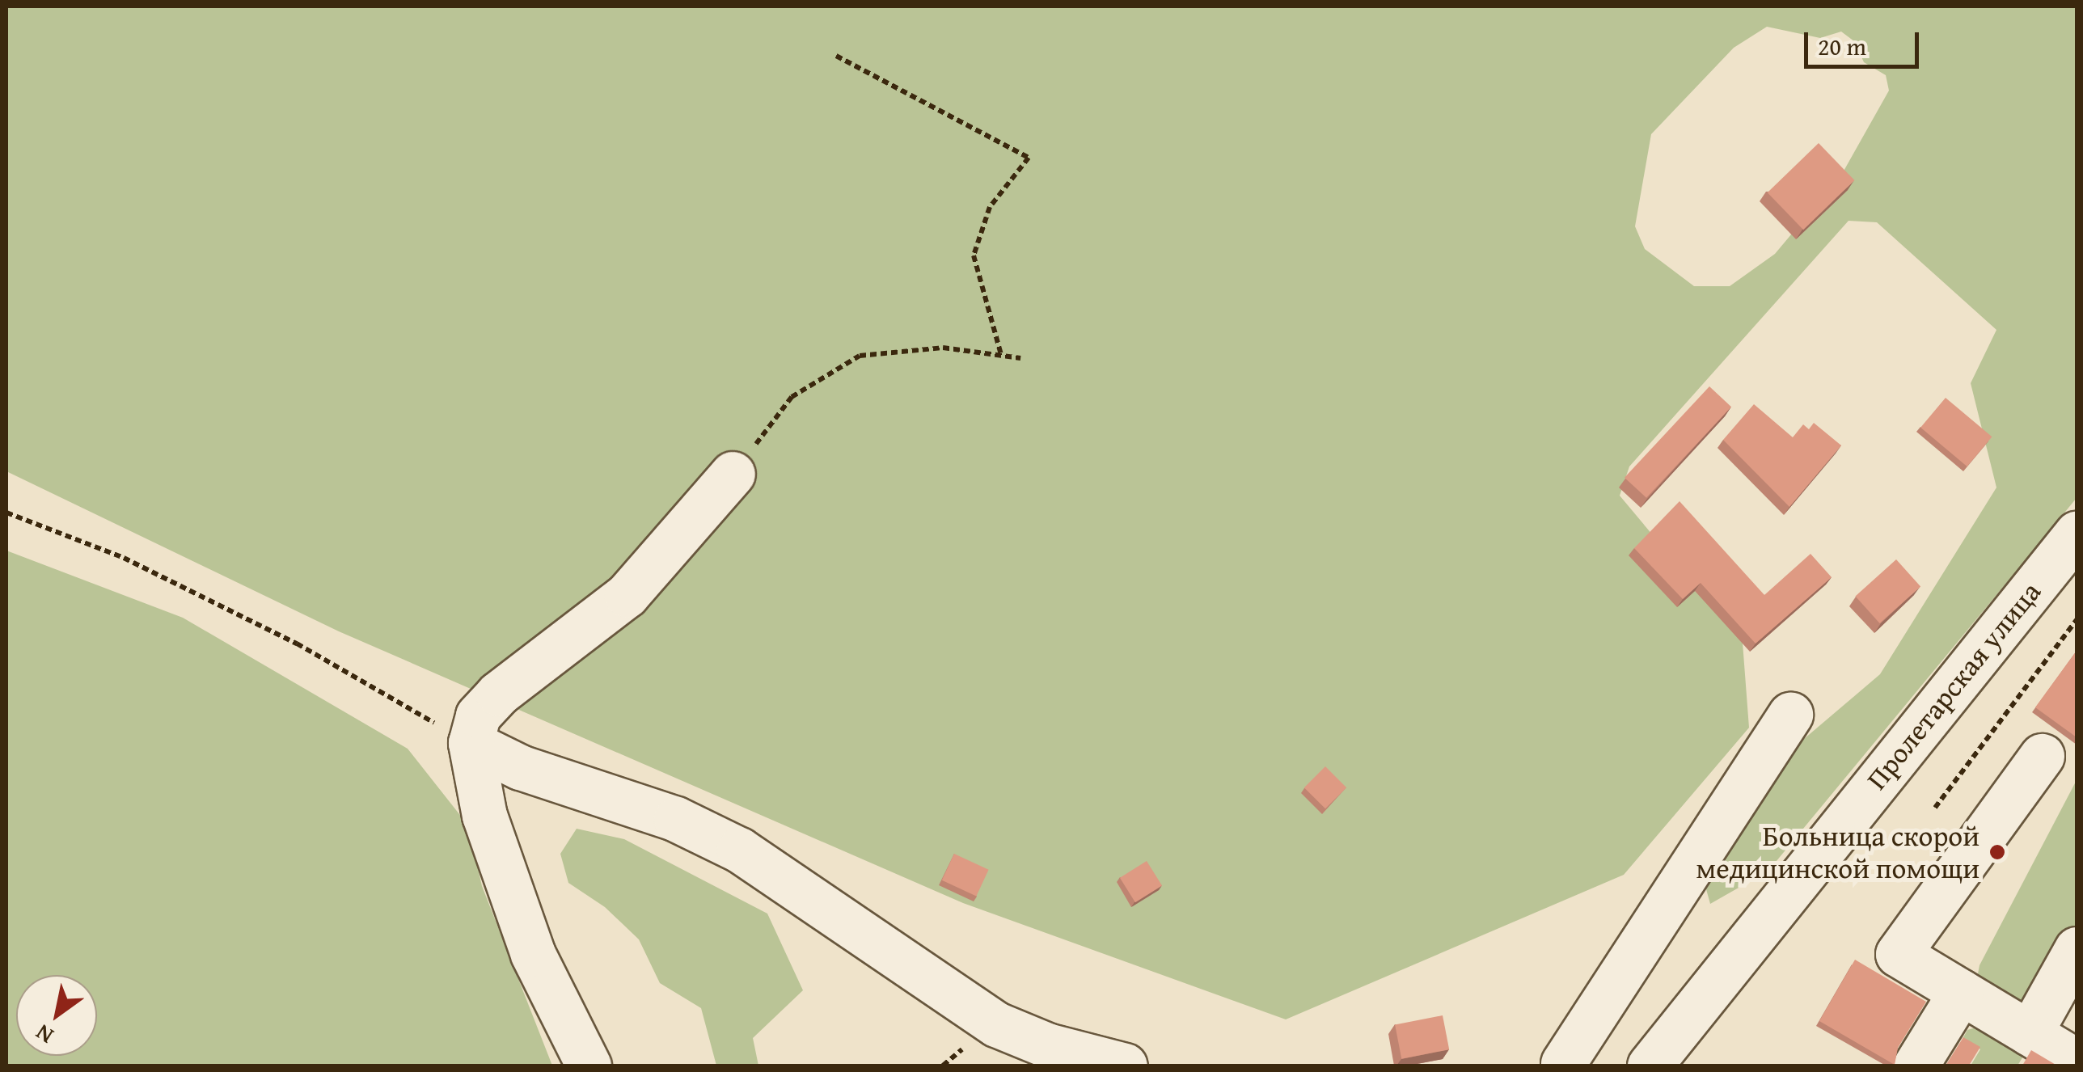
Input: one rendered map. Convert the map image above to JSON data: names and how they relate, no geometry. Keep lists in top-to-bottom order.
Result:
{
  "streets": {
    "street": ["Пролетарская улица"]
  },
  "places": ["Больница скорой медицинской помощи"],
  "scale_bar": "20 m",
  "north": "bottom left"
}
